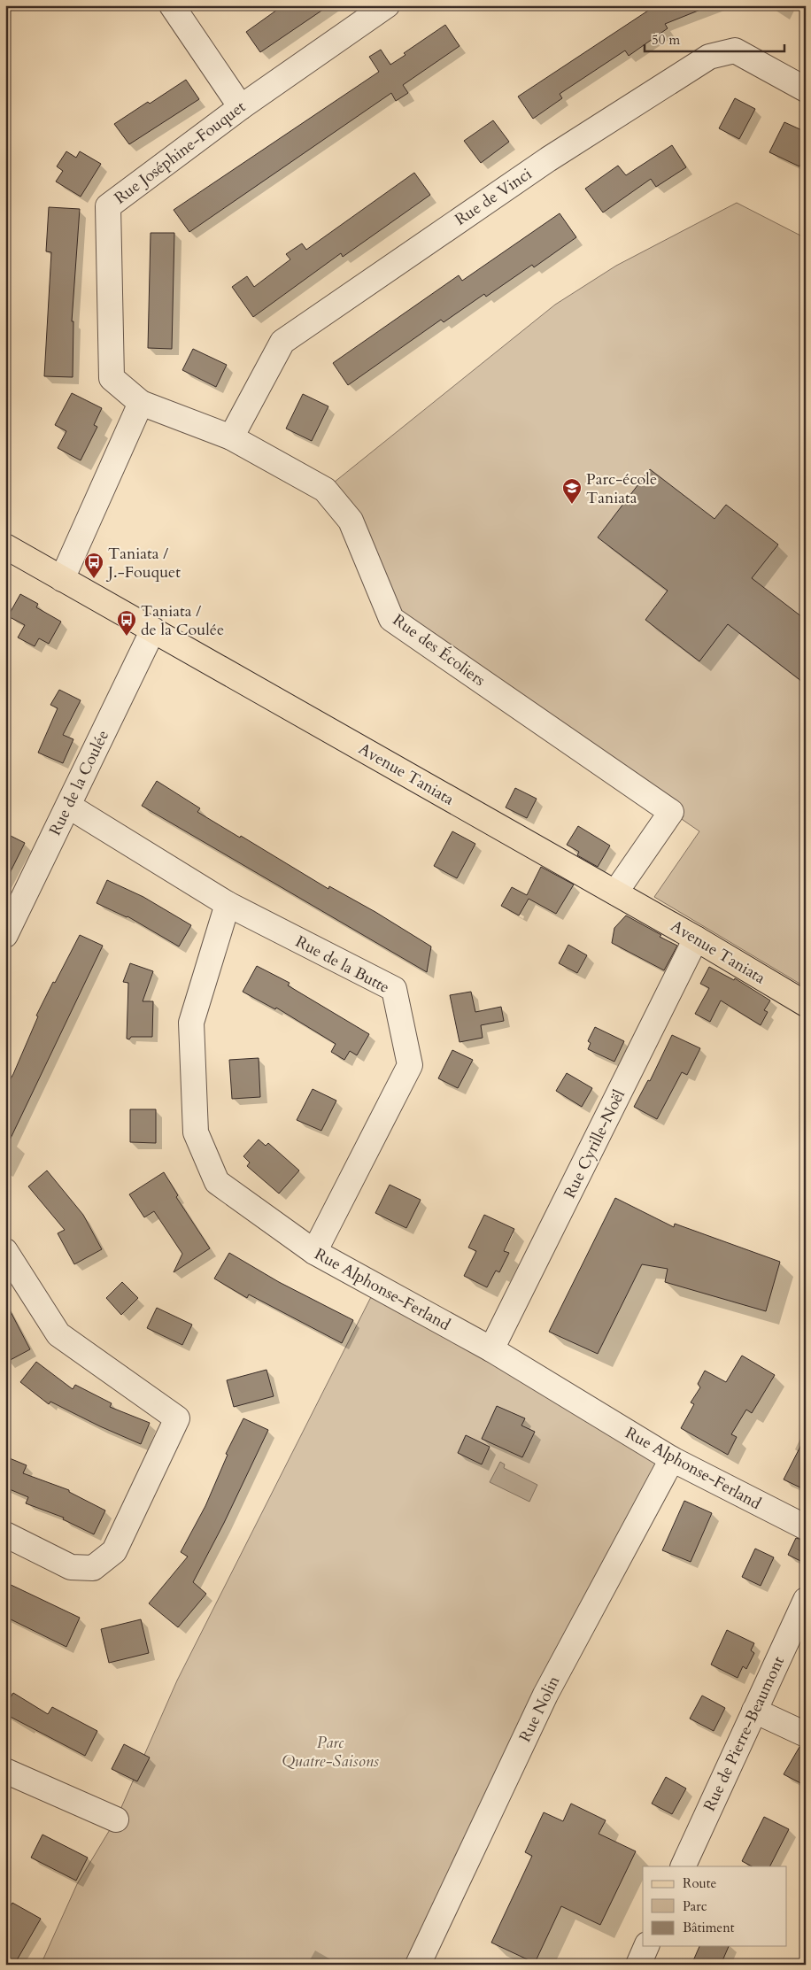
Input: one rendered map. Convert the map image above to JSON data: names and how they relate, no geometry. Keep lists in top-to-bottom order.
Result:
{
  "streets": {
    "main road": ["Avenue Taniata"],
    "street": [
      "Rue Joséphine-Fouquet",
      "Rue de Vinci",
      "Rue des Écoliers",
      "Rue de la Coulée",
      "Rue de la Butte",
      "Rue Cyrille-Noël",
      "Rue Alphonse-Ferland",
      "Rue Nolin",
      "Rue de Pierre-Beaumont"
    ]
  },
  "crossings": [
    ["Rue Joséphine-Fouquet", "Rue des Écoliers"],
    ["Rue de Vinci", "Rue des Écoliers"],
    ["Rue des Écoliers", "Avenue Taniata"],
    ["Avenue Taniata", "Rue de la Coulée"],
    ["Avenue Taniata", "Rue Cyrille-Noël"],
    ["Rue de la Coulée", "Rue de la Butte"],
    ["Rue de la Butte", "Rue Alphonse-Ferland"],
    ["Rue Cyrille-Noël", "Rue Alphonse-Ferland"],
    ["Rue Alphonse-Ferland", "Rue Nolin"]
  ],
  "parks": ["Parc Quatre-Saisons"],
  "places": {
    "school or university": ["Parc-école Taniata"],
    "bus stop": ["Taniata / J.-Fouquet", "Taniata / de la Coulée"]
  },
  "legend": ["Route", "Parc", "Bâtiment"],
  "scale_bar": "50 m"
}
